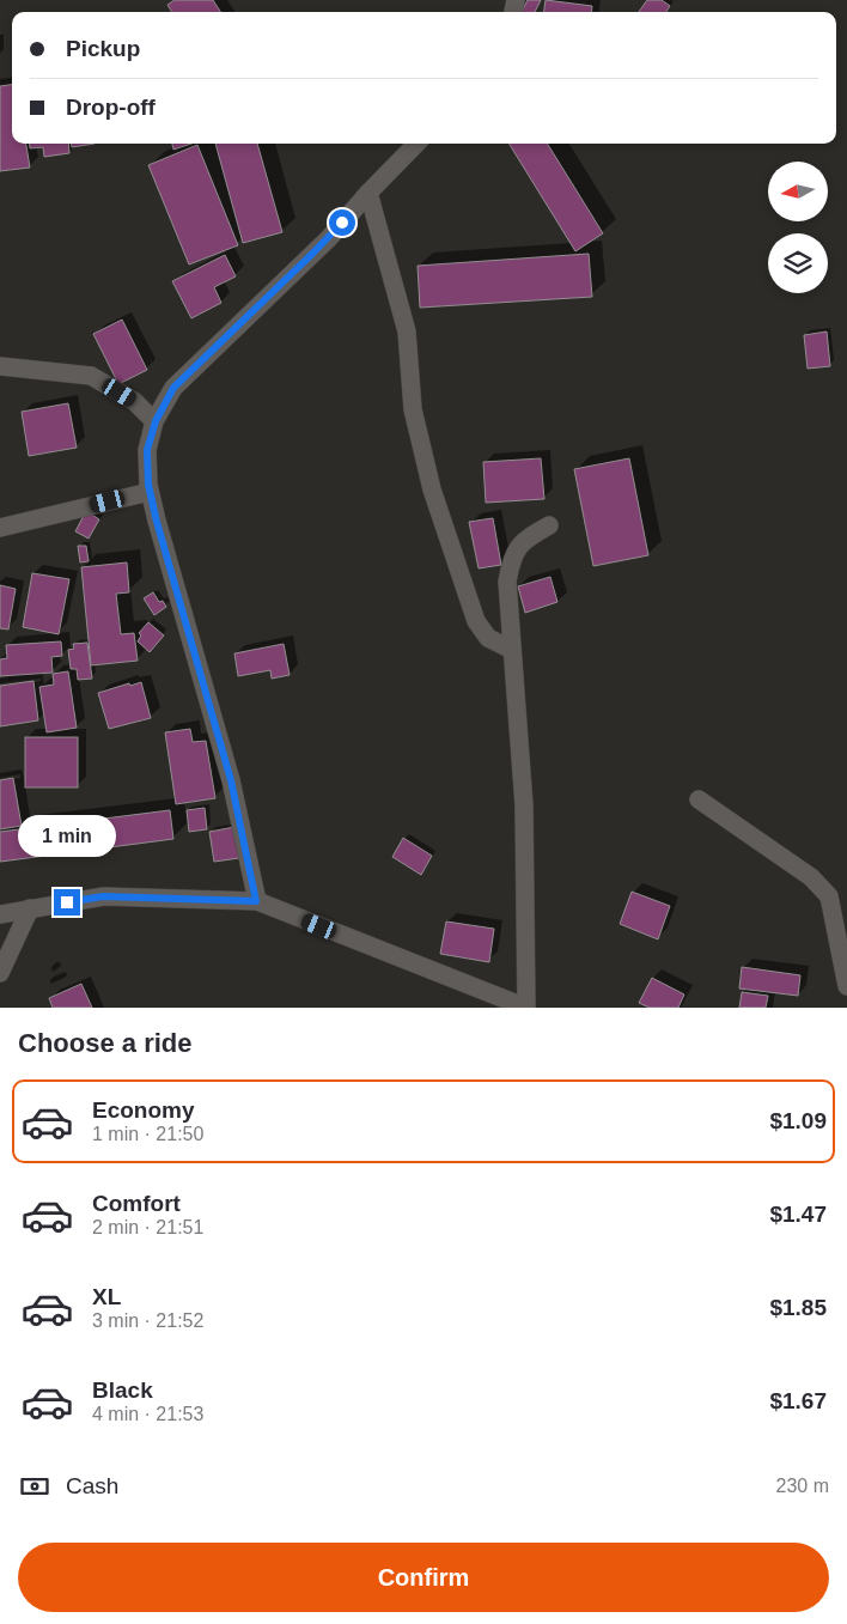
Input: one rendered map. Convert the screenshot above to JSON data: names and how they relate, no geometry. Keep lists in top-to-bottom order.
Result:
{
  "north": "left",
  "page": {
    "banner": ["Pickup", "Drop-off"],
    "bubble": "1 min",
    "heading": "Choose a ride",
    "list": [
      {
        "name": "Economy",
        "note": "1 min · 21:50",
        "value": "$1.09"
      },
      {
        "name": "Comfort",
        "note": "2 min · 21:51",
        "value": "$1.47"
      },
      {
        "name": "XL",
        "note": "3 min · 21:52",
        "value": "$1.85"
      },
      {
        "name": "Black",
        "note": "4 min · 21:53",
        "value": "$1.67"
      }
    ],
    "pay": ["Cash", "230 m"],
    "buttons": "Confirm"
  }
}
